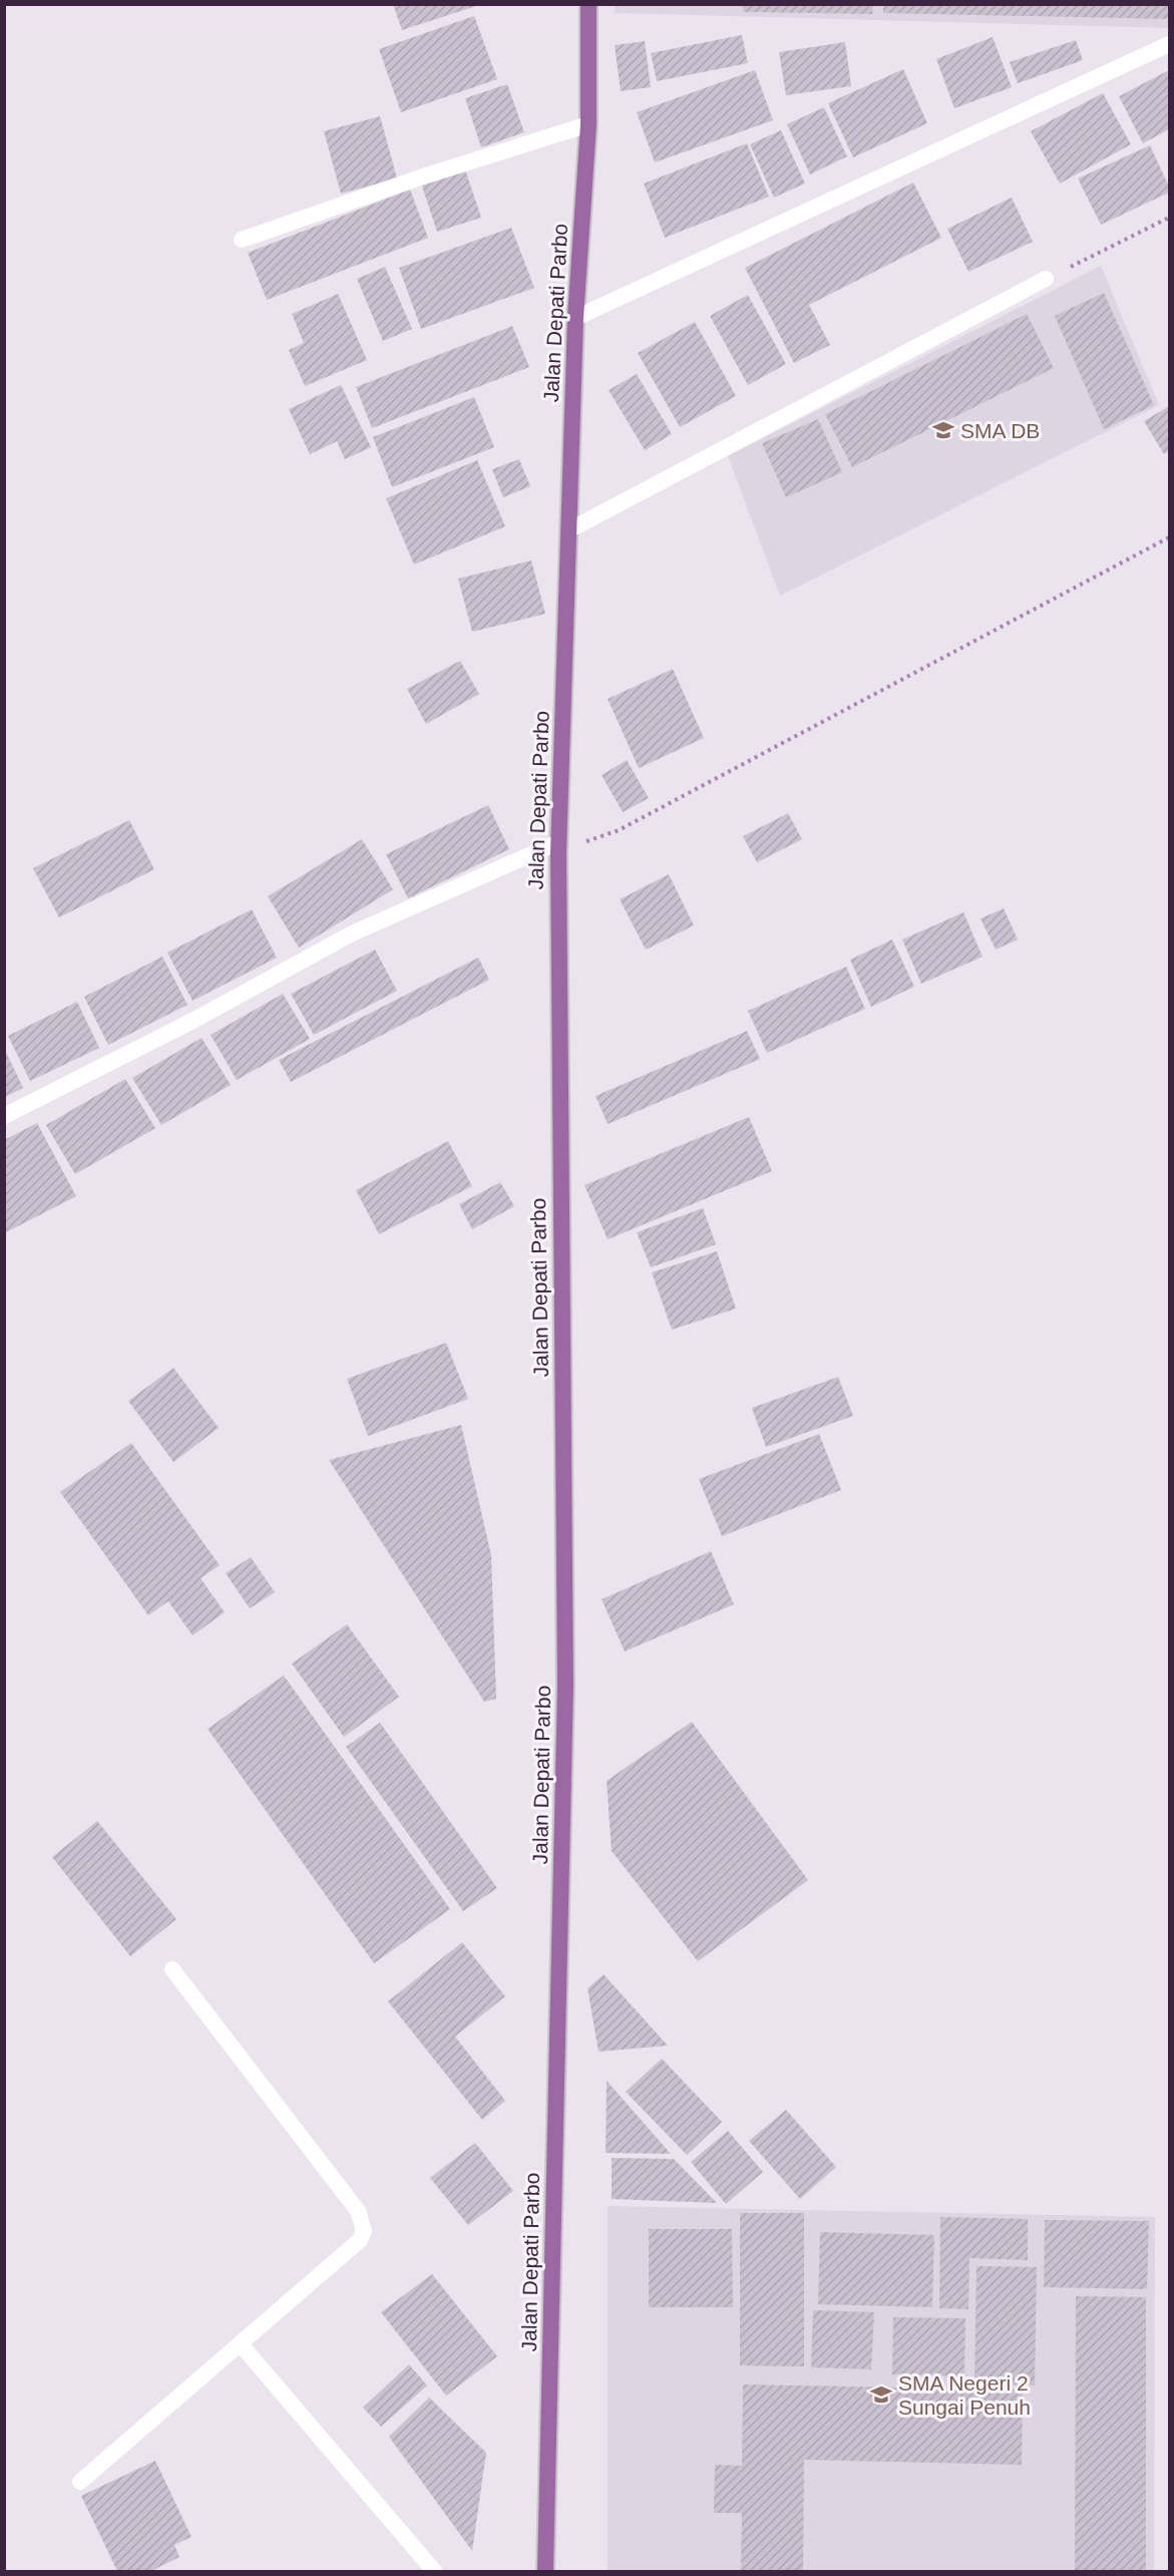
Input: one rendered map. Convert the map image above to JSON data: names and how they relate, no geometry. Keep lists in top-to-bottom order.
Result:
{
  "streets": {
    "main road": ["Jalan Depati Parbo"]
  },
  "places": {
    "school or university": ["SMA DB", "SMA Negeri 2 Sungai Penuh"]
  }
}
